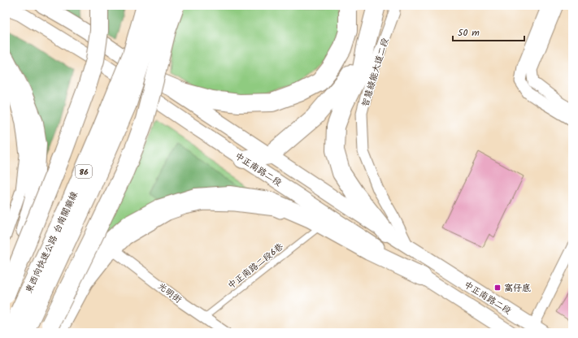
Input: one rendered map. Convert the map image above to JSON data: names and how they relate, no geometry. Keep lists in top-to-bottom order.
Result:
{
  "streets": {
    "highway": ["86", "東西向快速公路 台南關廟線"],
    "street": ["智慧綠能大道二段", "中正南路二段", "光明街"],
    "lane": ["中正南路二段6巷"]
  },
  "crossings": [
    ["智慧綠能大道二段", "中正南路二段"],
    ["中正南路二段6巷", "光明街"]
  ],
  "places": {
    "transit": ["窩仔底"]
  },
  "scale_bar": "50 m"
}
